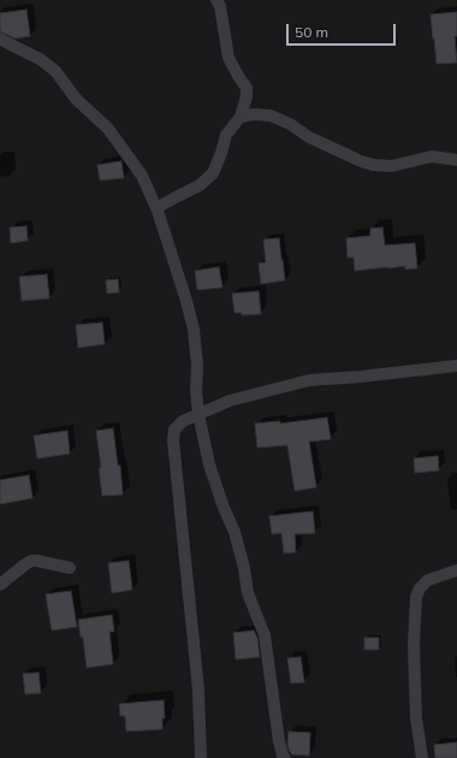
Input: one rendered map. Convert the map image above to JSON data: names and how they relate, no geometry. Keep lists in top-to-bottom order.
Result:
{
  "scale_bar": "50 m"
}
